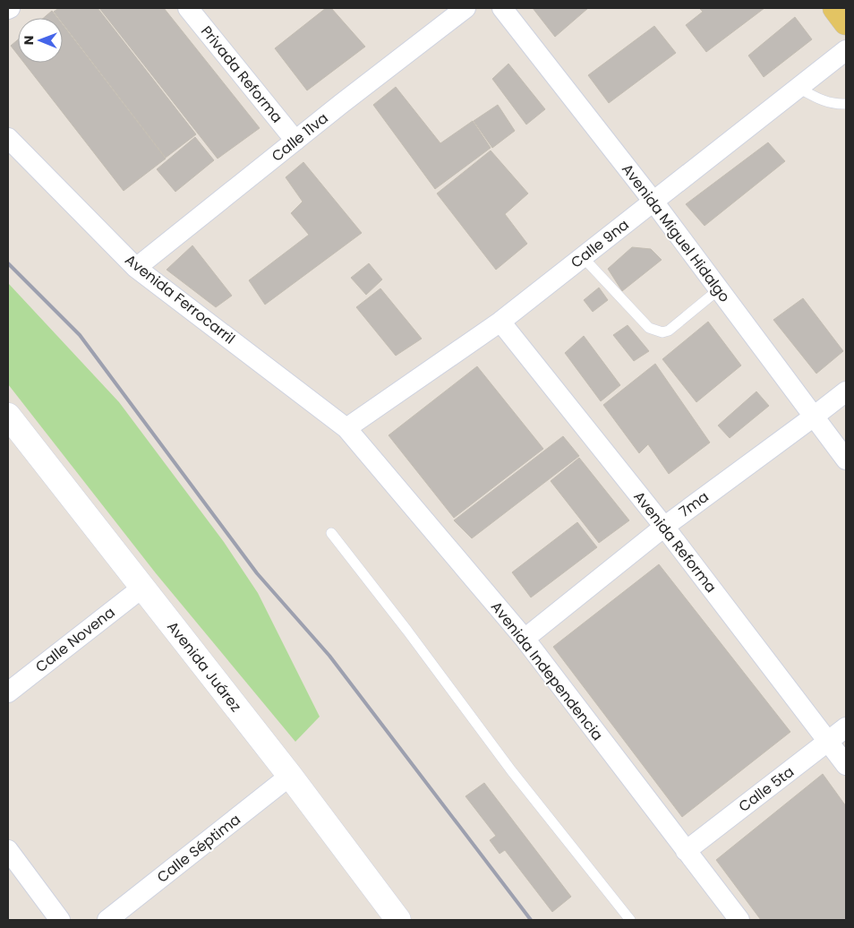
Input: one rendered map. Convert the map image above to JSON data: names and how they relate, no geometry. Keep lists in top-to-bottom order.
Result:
{
  "streets": {
    "street": [
      "Privada Reforma",
      "Calle 11va",
      "Avenida Miguel Hidalgo",
      "Calle 9na",
      "Avenida Ferrocarril",
      "7ma",
      "Avenida Reforma",
      "Calle Novena",
      "Avenida Juárez",
      "Avenida Independencia",
      "Calle 5ta",
      "Calle Séptima"
    ]
  },
  "crossings": [
    ["Privada Reforma", "Calle 11va"],
    ["Calle 11va", "Avenida Ferrocarril"],
    ["Avenida Miguel Hidalgo", "Calle 9na"],
    ["Avenida Miguel Hidalgo", "7ma"],
    ["Calle 9na", "Avenida Ferrocarril"],
    ["Calle 9na", "Avenida Reforma"],
    ["Calle 9na", "Avenida Independencia"],
    ["Avenida Ferrocarril", "Avenida Independencia"],
    ["7ma", "Avenida Reforma"],
    ["7ma", "Avenida Independencia"],
    ["Avenida Reforma", "Calle 5ta"],
    ["Calle Novena", "Avenida Juárez"],
    ["Avenida Juárez", "Calle Séptima"],
    ["Avenida Independencia", "Calle 5ta"]
  ],
  "north": "left"
}
